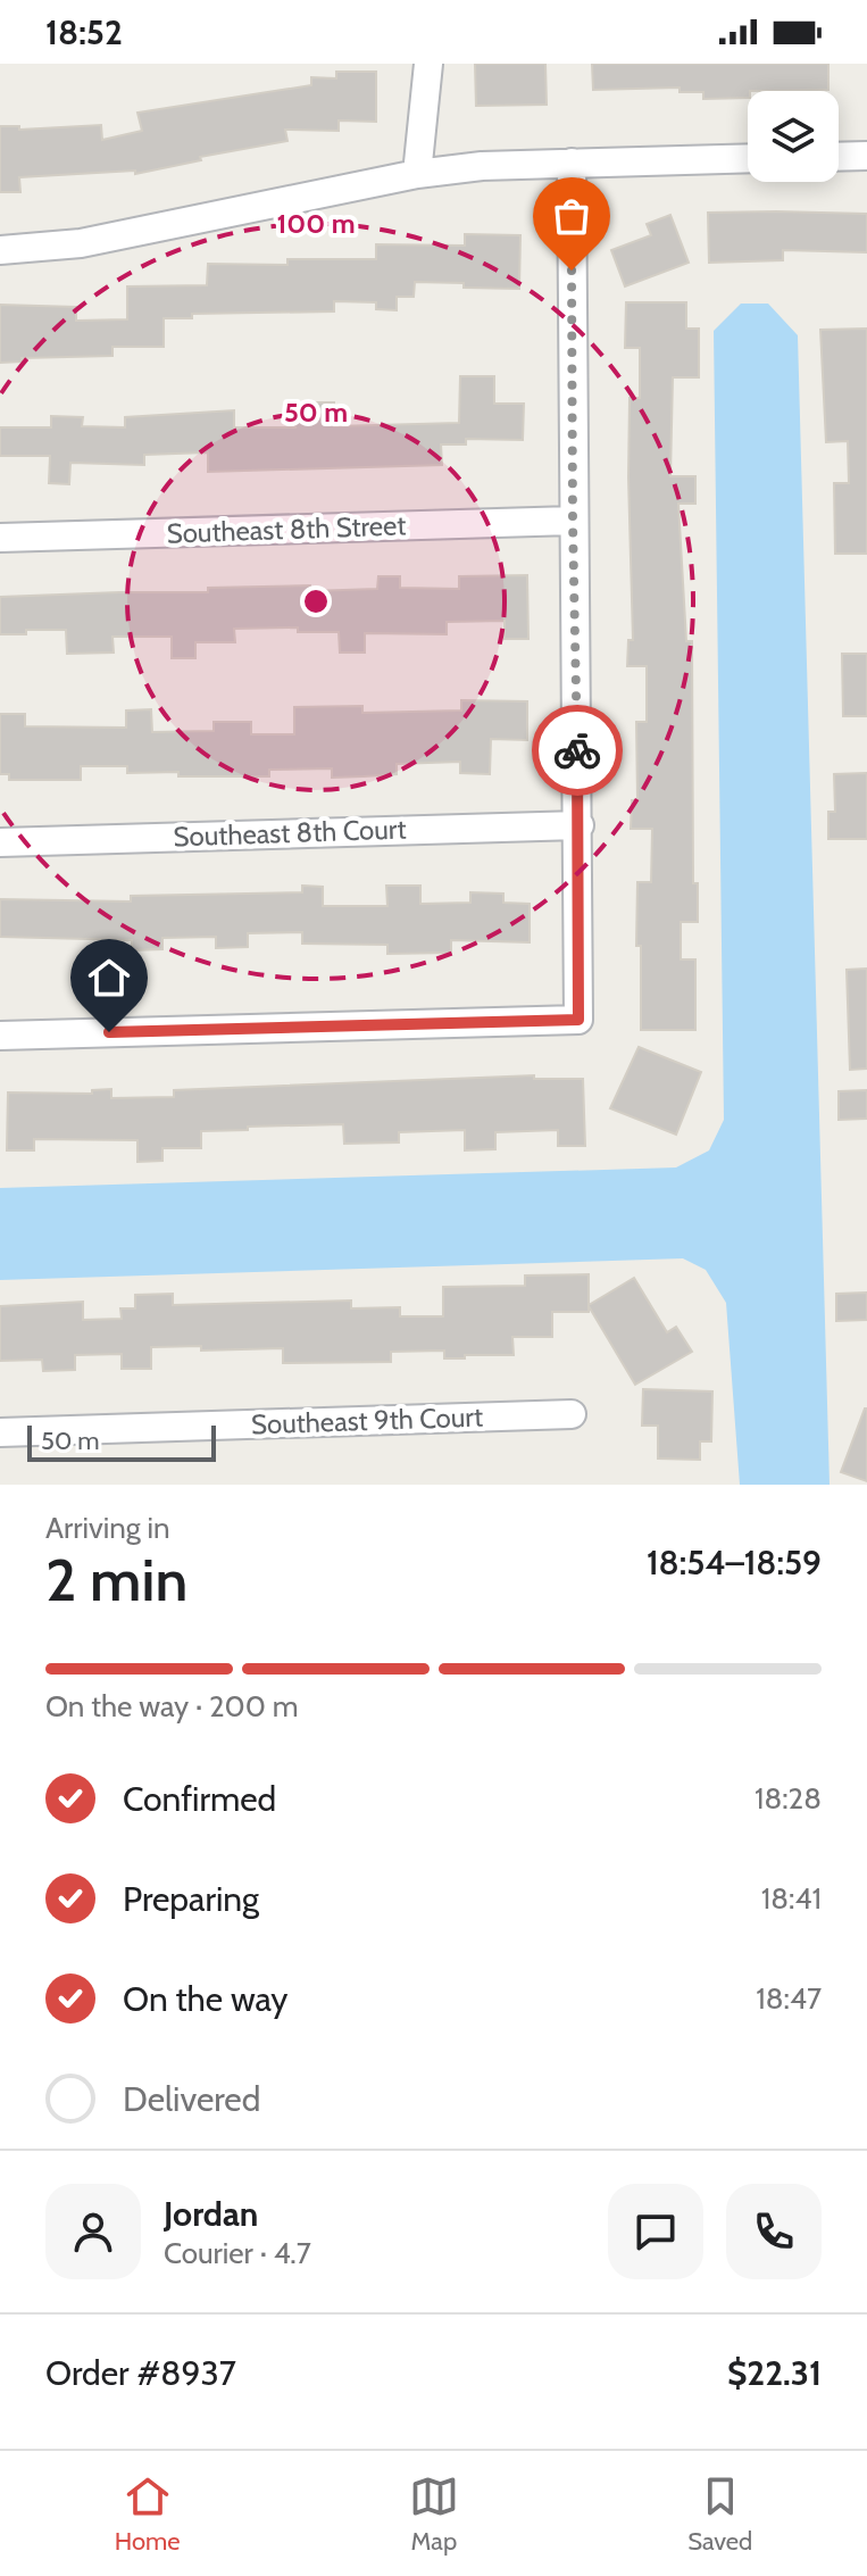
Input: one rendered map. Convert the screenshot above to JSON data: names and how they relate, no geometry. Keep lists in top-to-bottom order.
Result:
{
  "streets": {
    "street": ["Southeast 8th Street", "Southeast 8th Court", "Southeast 9th Court"]
  },
  "scale_bar": "50 m",
  "page": {
    "status": "18:52",
    "scale": "50 m",
    "heading": ["2 min", "Arriving in", "18:54–18:59"],
    "panel": [
      "Jordan",
      "Courier · 4.7",
      "Order #8937",
      "$22.31"
    ],
    "bar": "On the way · 200 m",
    "list": [
      ["Confirmed", "18:28"],
      ["Preparing", "18:41"],
      ["On the way", "18:47"],
      "Delivered"
    ],
    "tabs": ["Home", "Map", "Saved"]
  },
  "rings": ["100 m", "50 m"]
}
